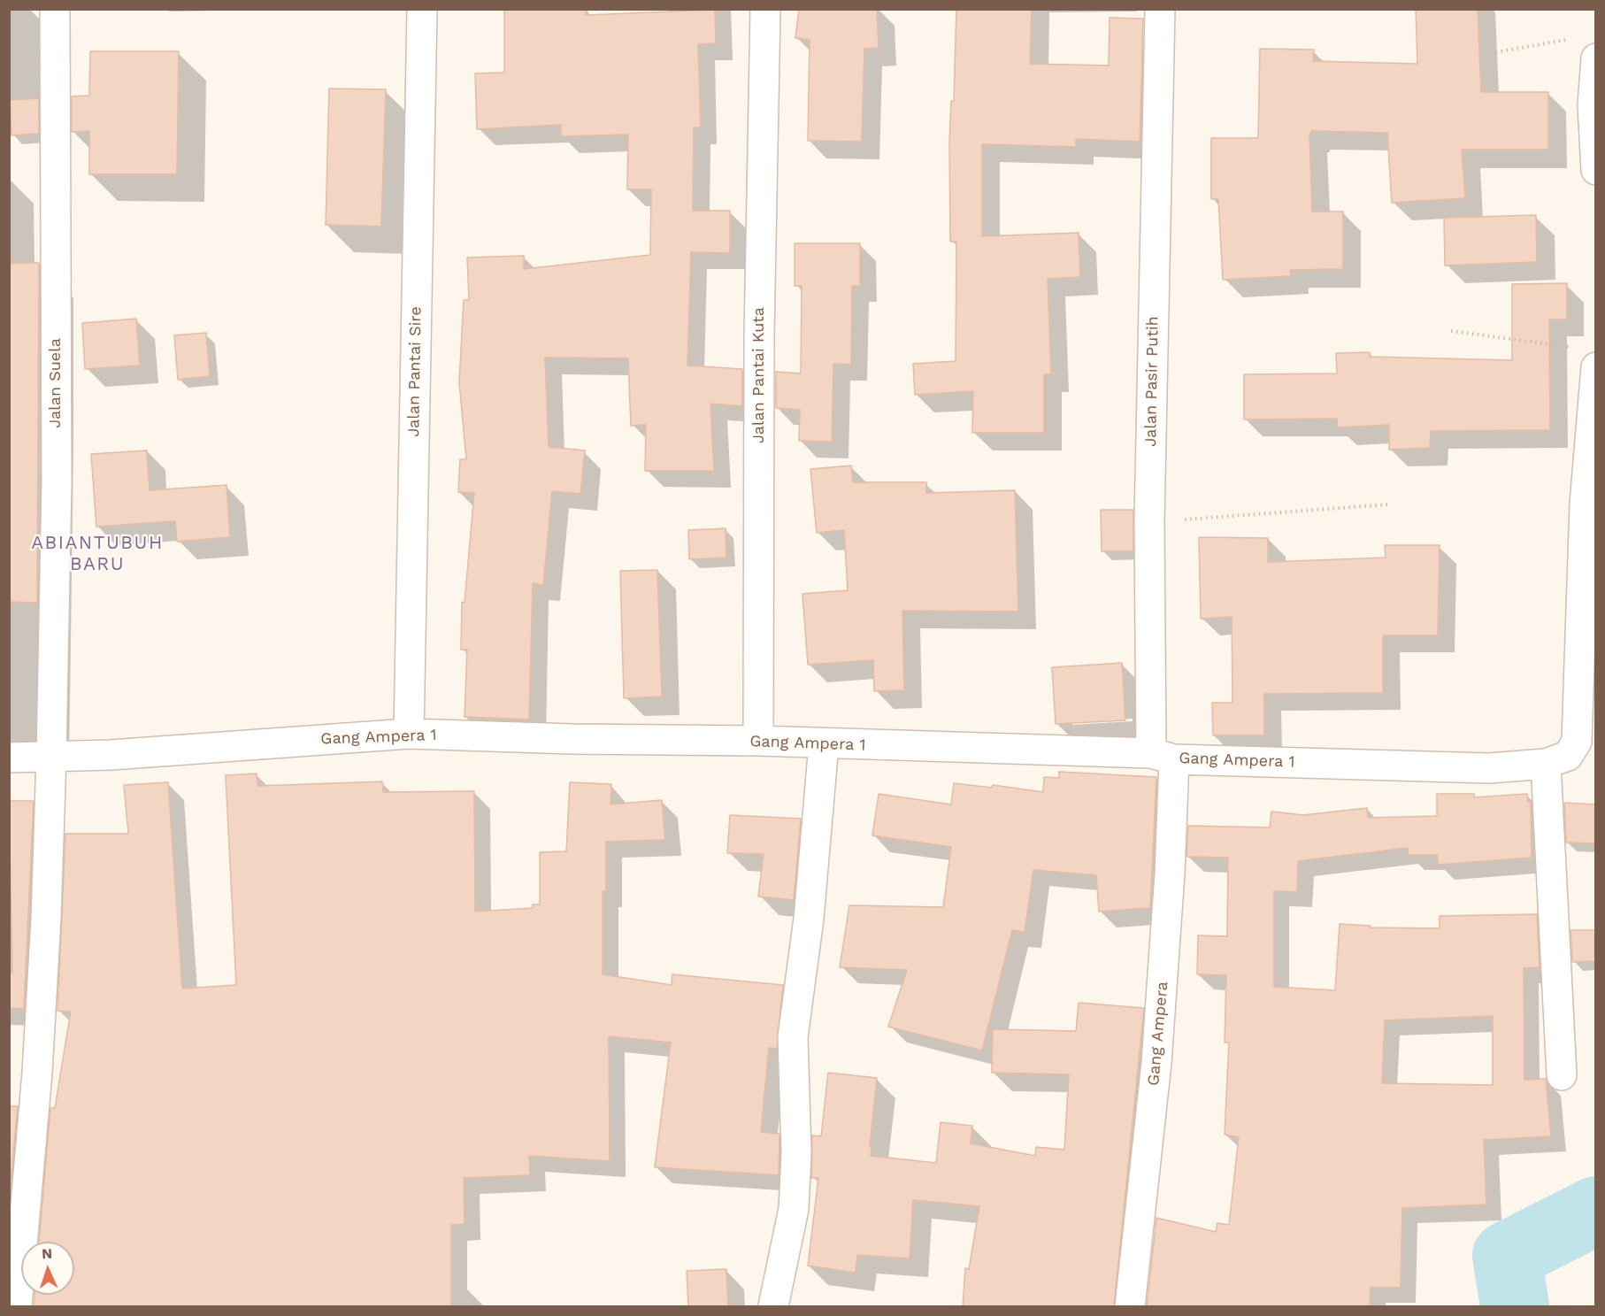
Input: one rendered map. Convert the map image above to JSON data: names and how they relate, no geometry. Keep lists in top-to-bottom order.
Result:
{
  "streets": {
    "street": [
      "Jalan Pantai Sire",
      "Jalan Pantai Kuta",
      "Jalan Pasir Putih",
      "Jalan Suela",
      "Gang Ampera 1",
      "Gang Ampera"
    ]
  },
  "crossings": [
    ["Jalan Pantai Sire", "Gang Ampera 1"],
    ["Jalan Pantai Kuta", "Gang Ampera 1"],
    ["Jalan Pasir Putih", "Gang Ampera 1"],
    ["Jalan Pasir Putih", "Gang Ampera"],
    ["Jalan Suela", "Gang Ampera 1"],
    ["Gang Ampera 1", "Gang Ampera"]
  ],
  "districts": ["ABIANTUBUH BARU"],
  "north": "top"
}
